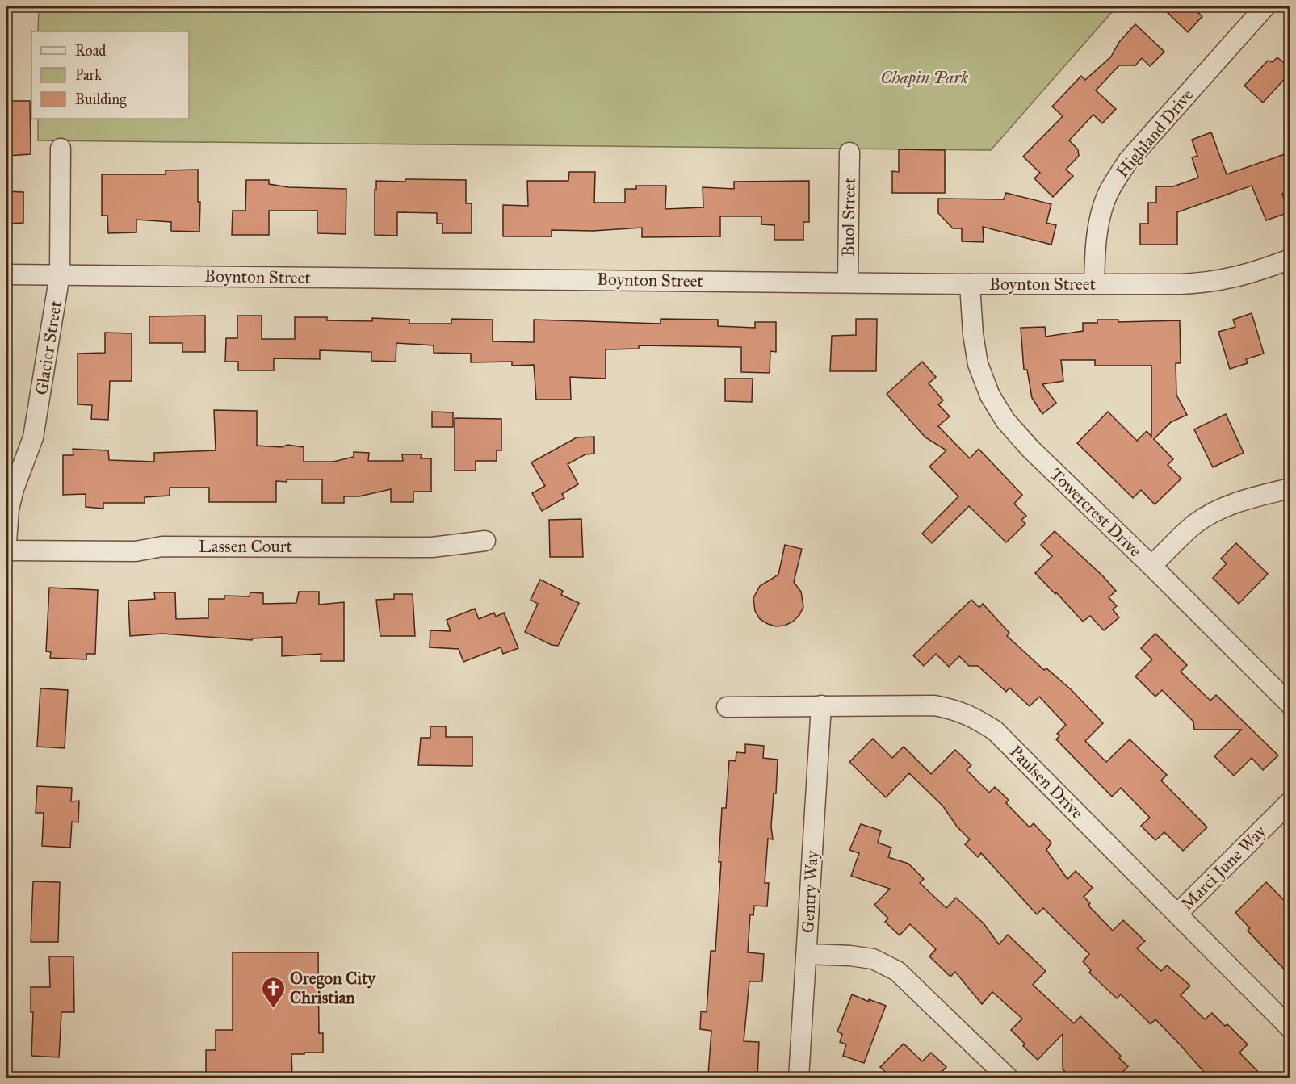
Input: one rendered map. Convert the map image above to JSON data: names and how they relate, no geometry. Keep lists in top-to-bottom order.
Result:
{
  "streets": {
    "street": [
      "Highland Drive",
      "Buol Street",
      "Boynton Street",
      "Glacier Street",
      "Towercrest Drive",
      "Lassen Court",
      "Paulsen Drive",
      "Marci June Way",
      "Gentry Way"
    ]
  },
  "crossings": [
    ["Highland Drive", "Boynton Street"],
    ["Buol Street", "Boynton Street"],
    ["Boynton Street", "Glacier Street"],
    ["Boynton Street", "Towercrest Drive"],
    ["Paulsen Drive", "Marci June Way"],
    ["Paulsen Drive", "Gentry Way"]
  ],
  "parks": ["Chapin Park"],
  "places": {
    "church": ["Oregon City Christian"]
  },
  "legend": ["Road", "Park", "Building"]
}
